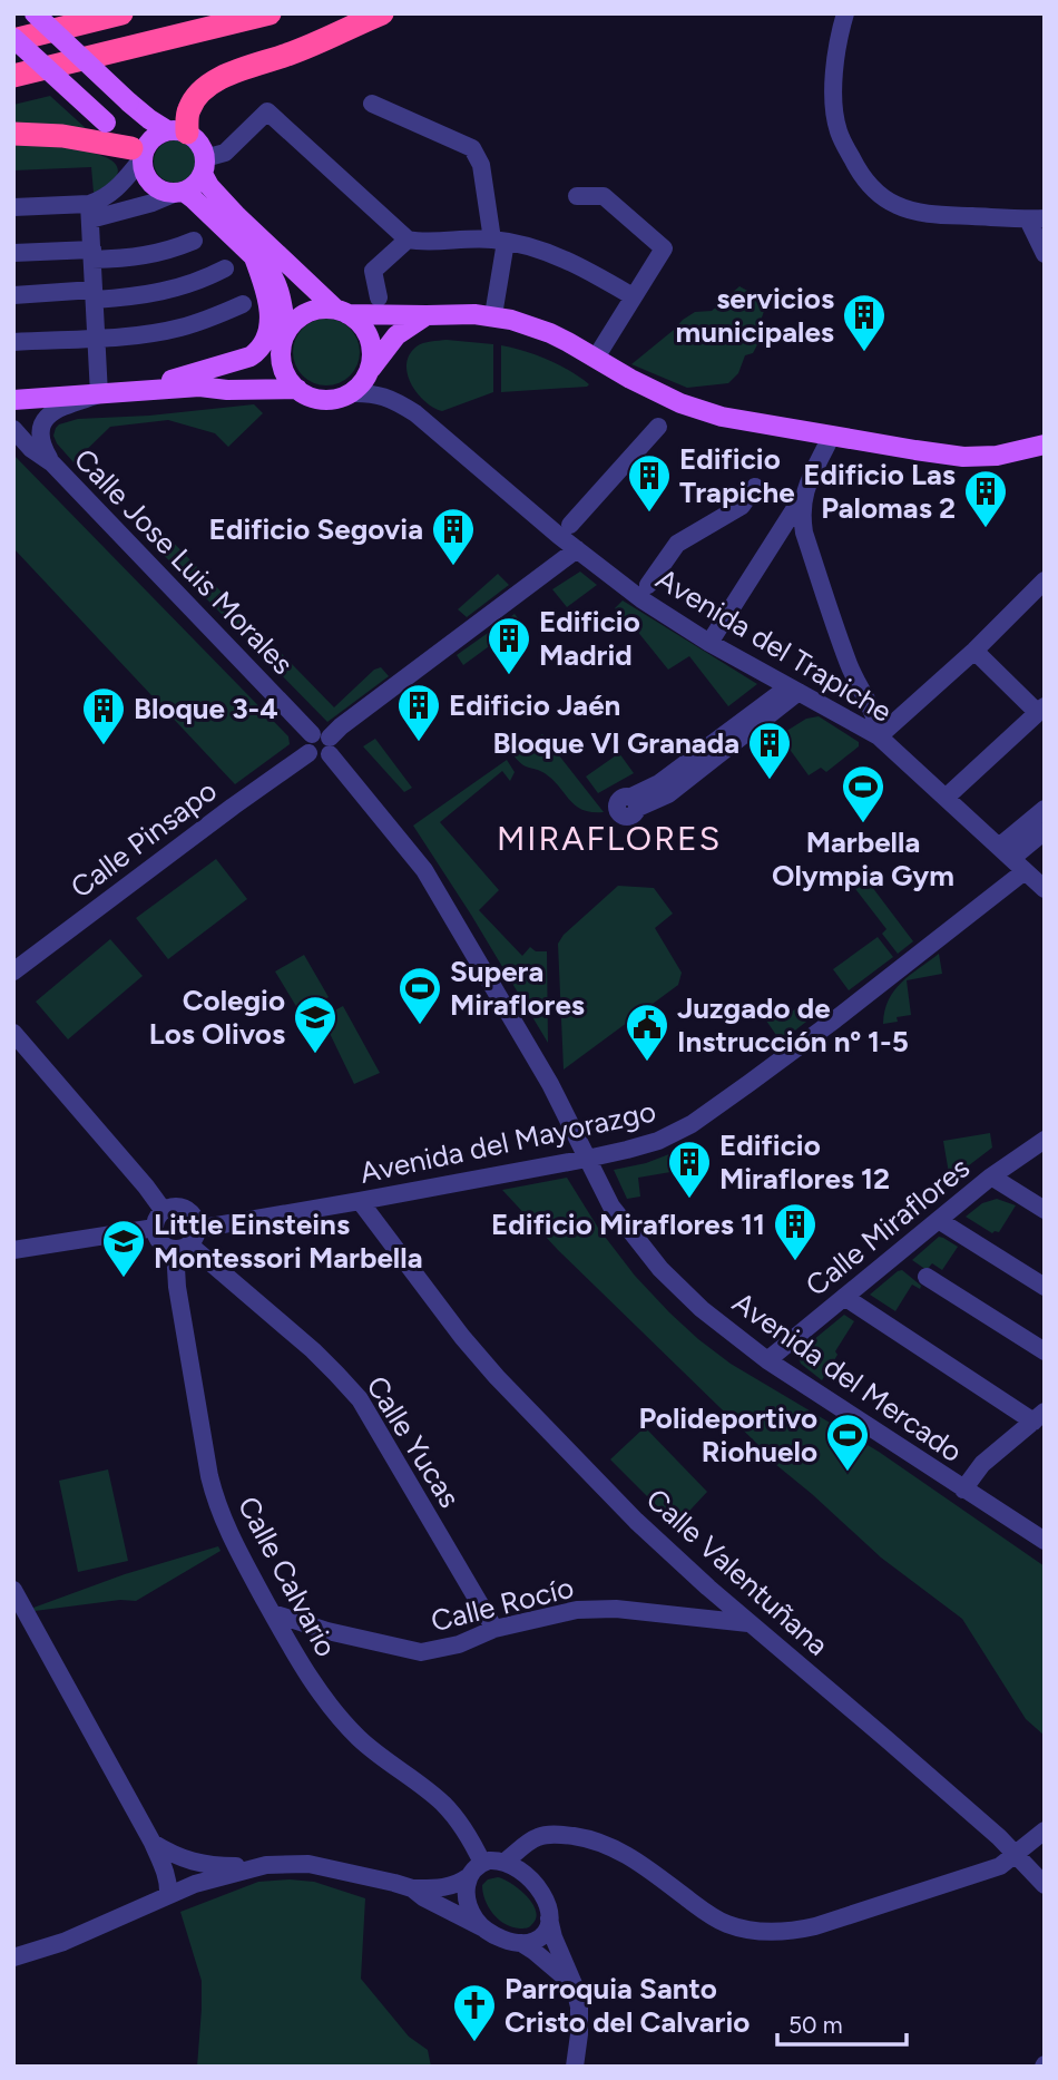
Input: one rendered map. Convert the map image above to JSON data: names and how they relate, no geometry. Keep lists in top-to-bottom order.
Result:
{
  "streets": {
    "street": [
      "Calle Jose Luis Morales",
      "Avenida del Trapiche",
      "Calle Pinsapo",
      "Avenida del Mayorazgo",
      "Calle Miraflores",
      "Avenida del Mercado",
      "Calle Yucas",
      "Calle Valentuñana",
      "Calle Calvario",
      "Calle Rocío"
    ]
  },
  "crossings": [
    ["Calle Jose Luis Morales", "Calle Pinsapo"],
    ["Calle Jose Luis Morales", "Avenida del Mayorazgo"],
    ["Calle Jose Luis Morales", "Avenida del Mercado"],
    ["Avenida del Trapiche", "Avenida del Mayorazgo"],
    ["Avenida del Mayorazgo", "Avenida del Mercado"],
    ["Avenida del Mayorazgo", "Calle Yucas"],
    ["Avenida del Mayorazgo", "Calle Valentuñana"],
    ["Avenida del Mayorazgo", "Calle Calvario"],
    ["Calle Miraflores", "Avenida del Mercado"],
    ["Calle Yucas", "Calle Calvario"],
    ["Calle Yucas", "Calle Rocío"],
    ["Calle Valentuñana", "Calle Rocío"],
    ["Calle Calvario", "Calle Rocío"]
  ],
  "districts": ["MIRAFLORES"],
  "places": {
    "building": [
      "servicios municipales",
      "Edificio Trapiche",
      "Edificio Las Palomas 2",
      "Edificio Segovia",
      "Edificio Madrid",
      "Edificio Jaén",
      "Bloque 3-4",
      "Bloque VI Granada",
      "Edificio Miraflores 12",
      "Edificio Miraflores 11"
    ],
    "sports": ["Marbella Olympia Gym", "Supera Miraflores", "Polideportivo Riohuelo"],
    "school or university": ["Colegio Los Olivos", "Little Einsteins Montessori Marbella"],
    "public building": ["Juzgado de Instrucción nº 1-5"],
    "church": ["Parroquia Santo Cristo del Calvario"]
  },
  "scale_bar": "50 m"
}
